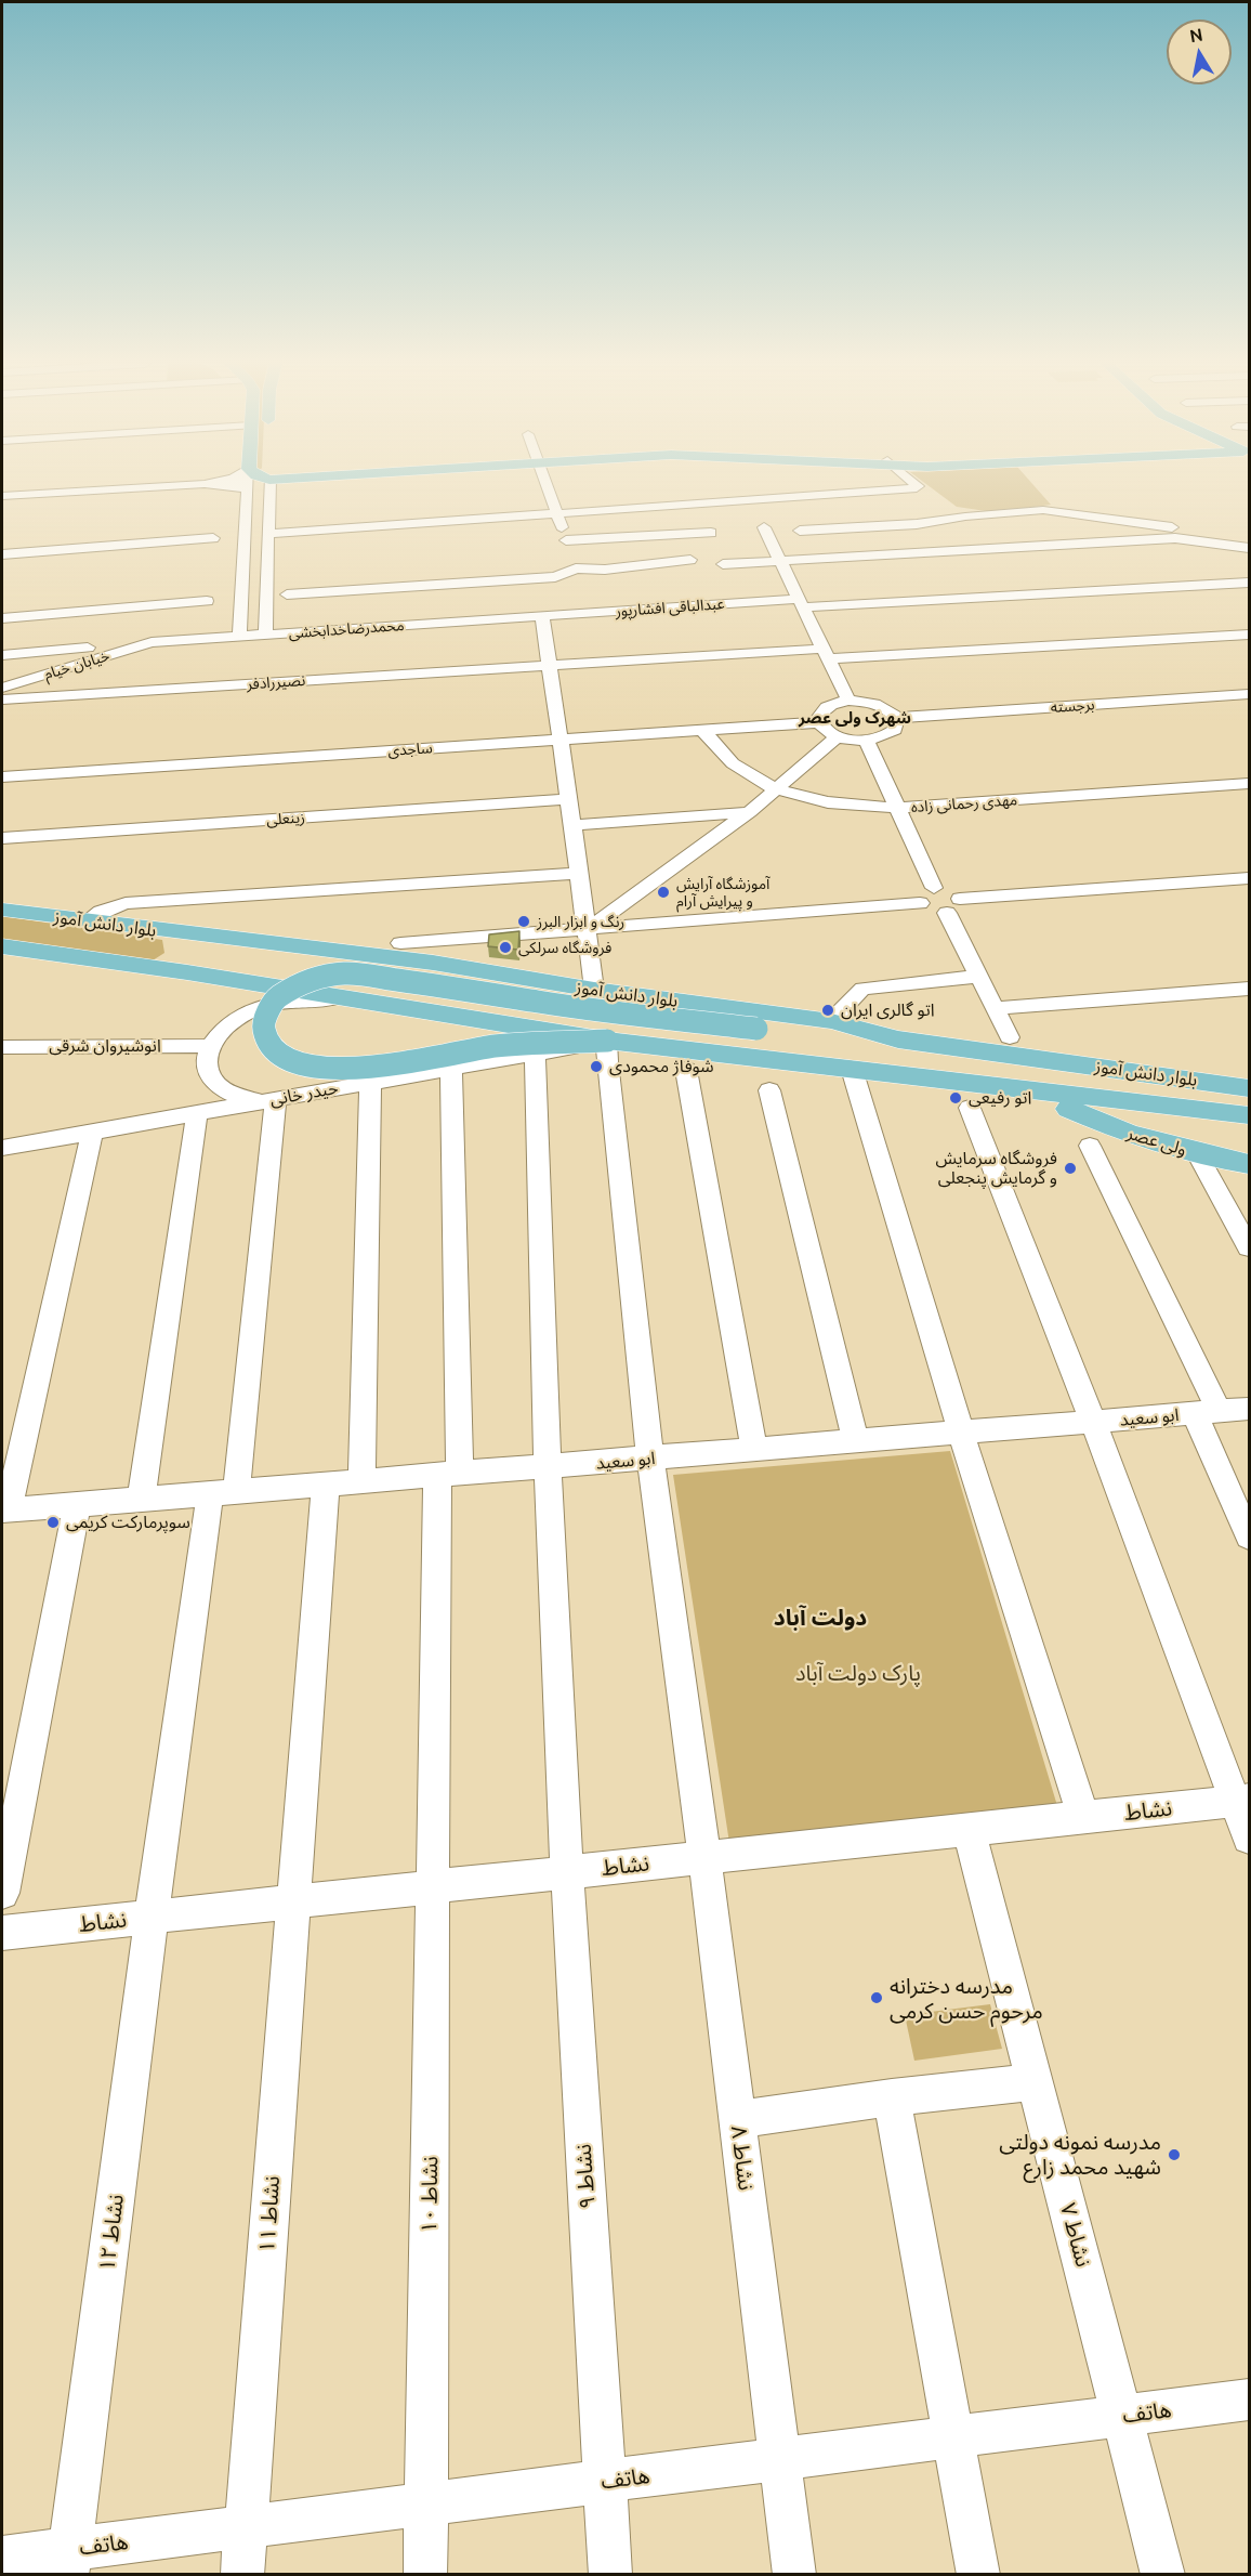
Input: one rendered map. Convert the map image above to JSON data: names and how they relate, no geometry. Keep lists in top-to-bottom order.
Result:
{
  "streets": {
    "main road": ["بلوار دانش آموز", "ولی عصر"],
    "street": [
      "عبدالباقی افشارپور",
      "محمدرضاخدابخشی",
      "خیابان خیام",
      "نصیررادفر",
      "برجسته",
      "ساجدی",
      "مهدی رحمانی زاده",
      "زینعلی",
      "انوشیروان شرقی",
      "حیدر خانی",
      "ابو سعید",
      "نشاط",
      "نشاط ۸",
      "نشاط ۹",
      "نشاط ۱۰",
      "نشاط ۱۱",
      "نشاط ۱۲",
      "نشاط ۷",
      "هاتف"
    ]
  },
  "crossings": [
    ["عبدالباقی افشارپور", "محمدرضاخدابخشی"],
    ["محمدرضاخدابخشی", "خیابان خیام"],
    ["خیابان خیام", "نصیررادفر"],
    ["ساجدی", "مهدی رحمانی زاده"],
    ["بلوار دانش آموز", "حیدر خانی"],
    ["بلوار دانش آموز", "نشاط ۸"],
    ["حیدر خانی", "نشاط ۸"],
    ["حیدر خانی", "نشاط ۹"],
    ["حیدر خانی", "نشاط ۱۰"],
    ["حیدر خانی", "نشاط ۱۲"],
    ["ابو سعید", "نشاط ۸"],
    ["ابو سعید", "نشاط ۹"],
    ["ابو سعید", "نشاط ۱۰"],
    ["ابو سعید", "نشاط ۱۱"],
    ["ابو سعید", "نشاط ۱۲"],
    ["نشاط", "نشاط ۸"],
    ["نشاط", "نشاط ۹"],
    ["نشاط", "نشاط ۱۰"],
    ["نشاط", "نشاط ۱۱"],
    ["نشاط", "نشاط ۱۲"],
    ["نشاط", "نشاط ۷"],
    ["نشاط ۸", "هاتف"],
    ["نشاط ۹", "هاتف"],
    ["نشاط ۱۰", "هاتف"],
    ["نشاط ۱۱", "هاتف"],
    ["نشاط ۱۲", "هاتف"],
    ["نشاط ۷", "هاتف"]
  ],
  "districts": ["شهرک ولی عصر", "دولت آباد"],
  "parks": ["پارک دولت آباد"],
  "places": [
    "آموزشگاه آرایش و پیرایش آرام",
    "رنگ و ابزار البرز",
    "فروشگاه سرلکی",
    "اتو گالری ایران",
    "شوفاژ محمودی",
    "اتو رفیعی",
    "فروشگاه سرمایش و گرمایش پنجعلی",
    "سوپرمارکت کریمی",
    "مدرسه دخترانه مرحوم حسن کرمی",
    "مدرسه نمونه دولتی شهید محمد زارع"
  ],
  "north": "top"
}
